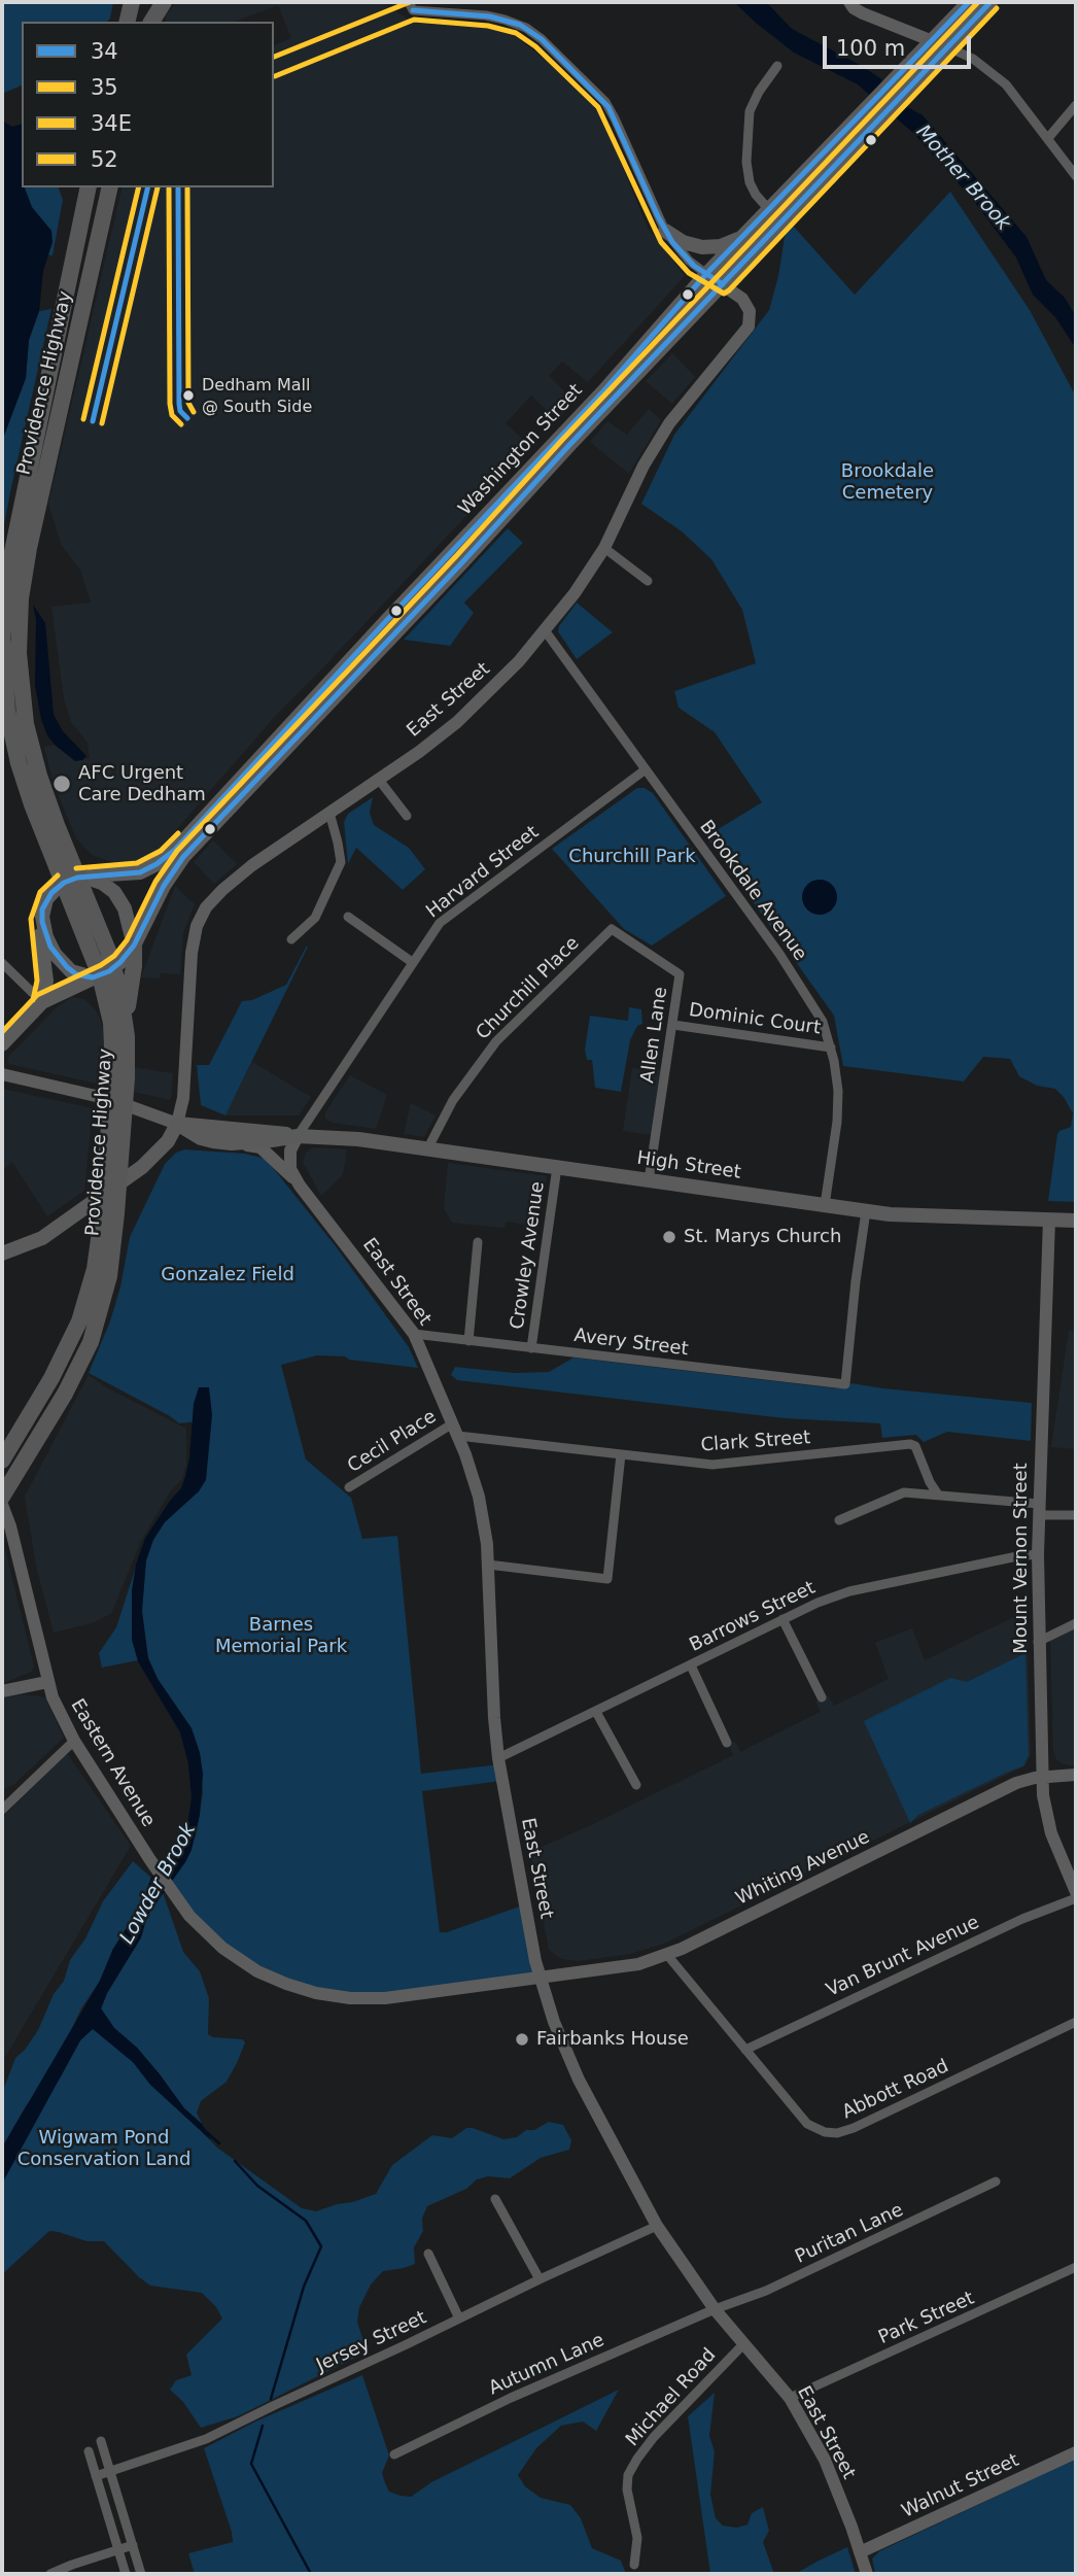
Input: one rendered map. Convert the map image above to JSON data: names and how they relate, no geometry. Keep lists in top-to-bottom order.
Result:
{
  "streets": {
    "highway": ["Providence Highway"],
    "main road": ["Washington Street", "High Street"],
    "street": [
      "East Street",
      "Harvard Street",
      "Brookdale Avenue",
      "Churchill Place",
      "Dominic Court",
      "Allen Lane",
      "Crowley Avenue",
      "Avery Street",
      "Cecil Place",
      "Clark Street",
      "Mount Vernon Street",
      "Barrows Street",
      "Eastern Avenue",
      "Whiting Avenue",
      "Van Brunt Avenue",
      "Abbott Road",
      "Puritan Lane",
      "Park Street",
      "Jersey Street",
      "Autumn Lane",
      "Michael Road",
      "Walnut Street"
    ]
  },
  "crossings": [
    ["Providence Highway", "Washington Street"],
    ["Washington Street", "East Street"],
    ["East Street", "Harvard Street"],
    ["East Street", "Brookdale Avenue"],
    ["East Street", "High Street"],
    ["East Street", "Avery Street"],
    ["East Street", "Cecil Place"],
    ["East Street", "Clark Street"],
    ["East Street", "Barrows Street"],
    ["East Street", "Eastern Avenue"],
    ["East Street", "Whiting Avenue"],
    ["East Street", "Puritan Lane"],
    ["East Street", "Park Street"],
    ["East Street", "Jersey Street"],
    ["East Street", "Autumn Lane"],
    ["East Street", "Michael Road"],
    ["East Street", "Walnut Street"],
    ["Harvard Street", "Brookdale Avenue"],
    ["Harvard Street", "High Street"],
    ["Brookdale Avenue", "Dominic Court"],
    ["Brookdale Avenue", "High Street"],
    ["Churchill Place", "Allen Lane"],
    ["Churchill Place", "High Street"],
    ["Dominic Court", "Allen Lane"],
    ["Allen Lane", "High Street"],
    ["High Street", "Crowley Avenue"],
    ["High Street", "Avery Street"],
    ["High Street", "Mount Vernon Street"],
    ["Crowley Avenue", "Avery Street"],
    ["Cecil Place", "Clark Street"],
    ["Mount Vernon Street", "Barrows Street"],
    ["Mount Vernon Street", "Whiting Avenue"],
    ["Eastern Avenue", "Whiting Avenue"],
    ["Whiting Avenue", "Abbott Road"],
    ["Van Brunt Avenue", "Abbott Road"],
    ["Puritan Lane", "Autumn Lane"]
  ],
  "water": ["Mother Brook", "Lowder Brook"],
  "parks": [
    "Brookdale Cemetery",
    "Churchill Park",
    "Gonzalez Field",
    "Barnes Memorial Park",
    "Wigwam Pond Conservation Land"
  ],
  "places": [
    "Dedham Mall @ South Side",
    "AFC Urgent Care Dedham",
    "St. Marys Church",
    "Fairbanks House"
  ],
  "lines": [
    "transit line 34",
    "transit line 34E",
    "transit line 52",
    "transit line 35"
  ],
  "legend": [
    "34",
    "35",
    "34E",
    "52"
  ],
  "scale_bar": "100 m"
}
